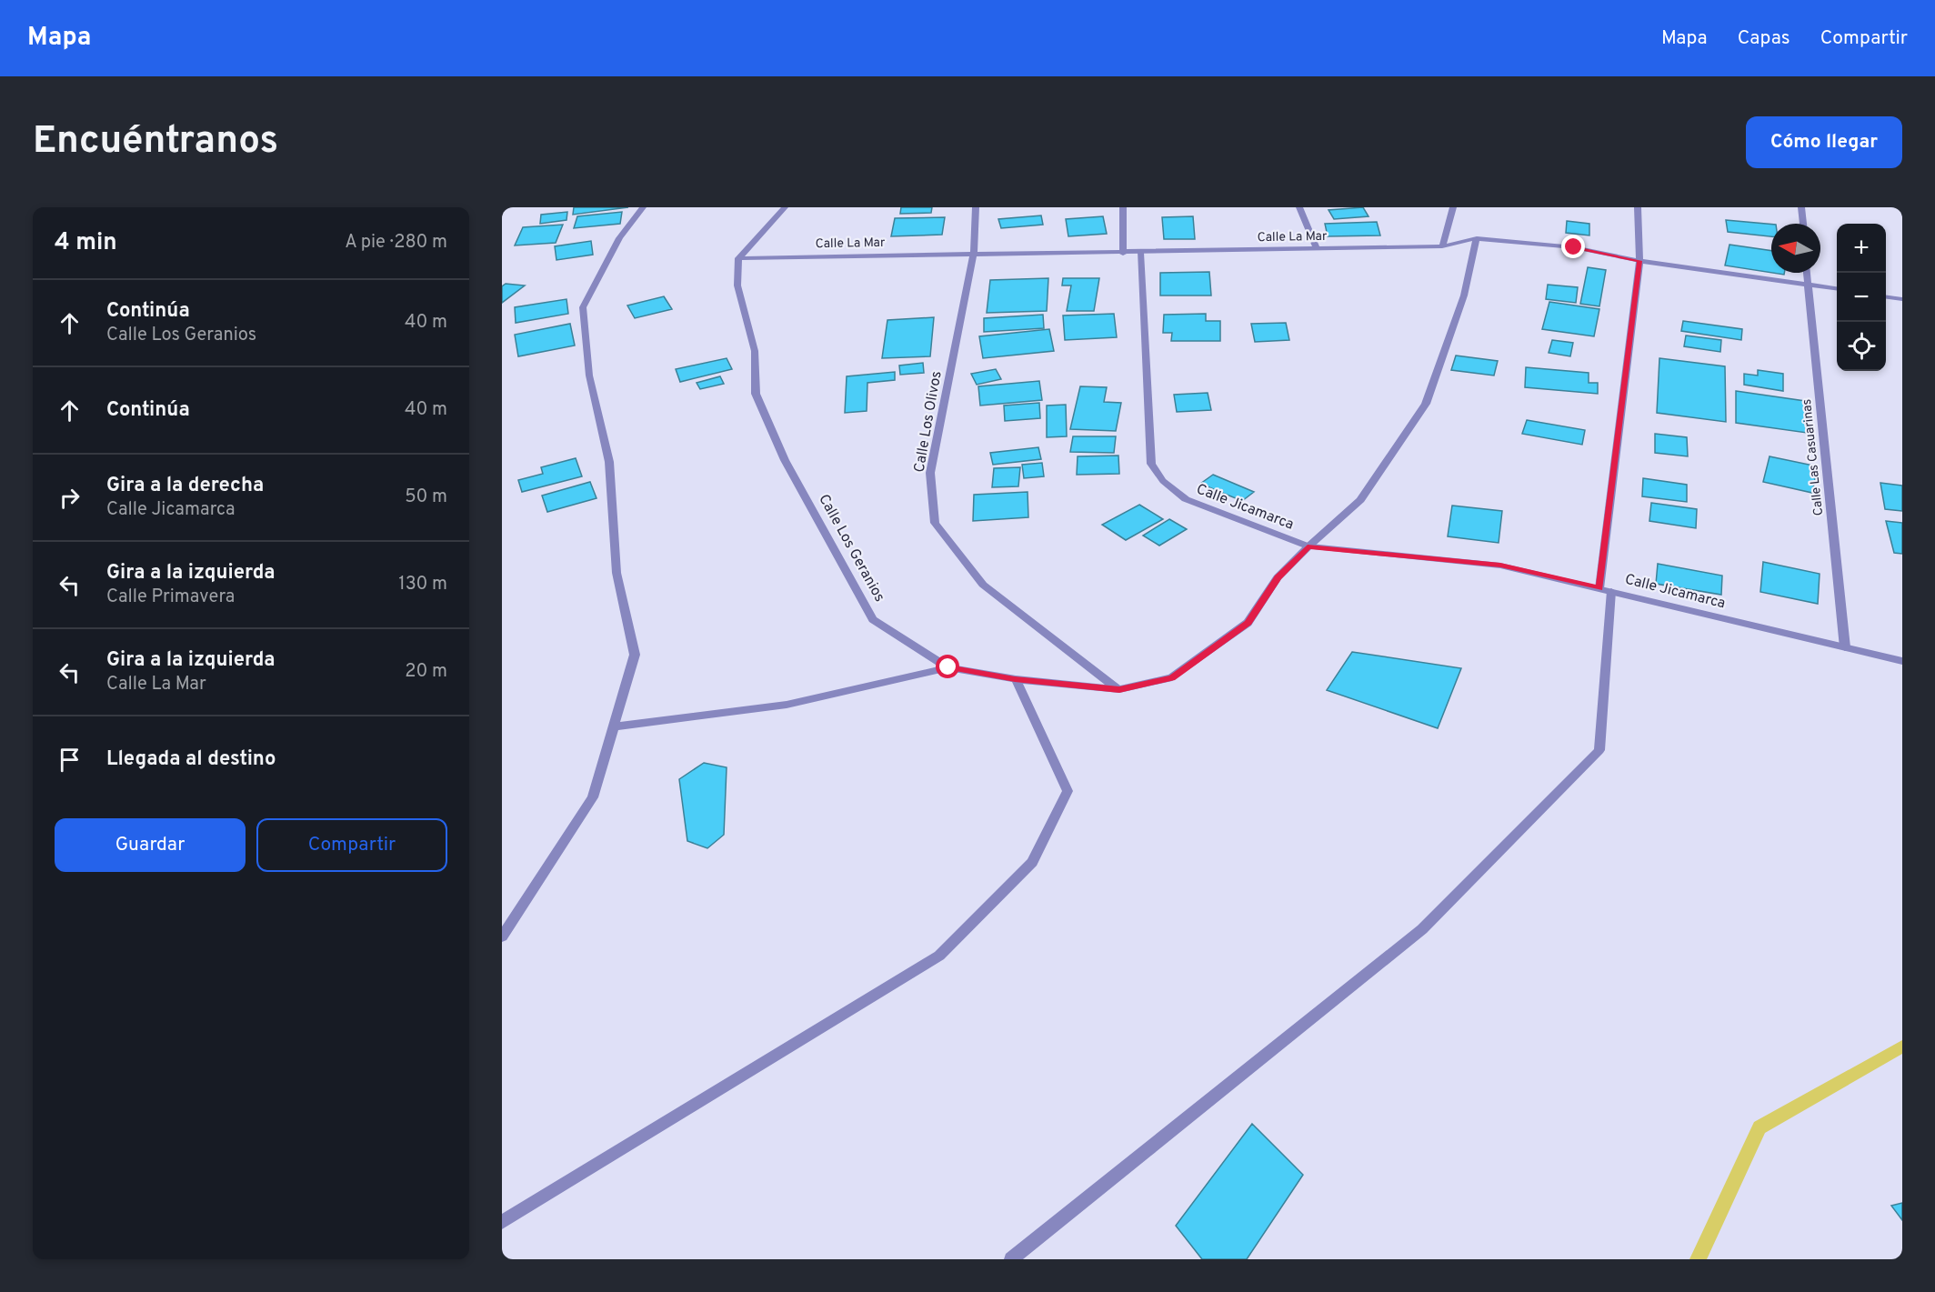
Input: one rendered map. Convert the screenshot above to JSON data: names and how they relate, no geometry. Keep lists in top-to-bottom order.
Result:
{
  "streets": {
    "street": [
      "Calle La Mar",
      "Calle Los Olivos",
      "Calle Las Casuarinas",
      "Calle Jicamarca",
      "Calle Los Geranios"
    ]
  },
  "crossings": [
    ["Calle La Mar", "Calle Los Olivos"],
    ["Calle La Mar", "Calle Las Casuarinas"],
    ["Calle La Mar", "Calle Jicamarca"],
    ["Calle La Mar", "Calle Los Geranios"],
    ["Calle Los Olivos", "Calle Los Geranios"],
    ["Calle Las Casuarinas", "Calle Jicamarca"],
    ["Calle Jicamarca", "Calle Los Geranios"]
  ],
  "north": "left",
  "page": {
    "header": "Mapa",
    "nav": ["Mapa", "Capas", "Compartir"],
    "buttons": [
      "Cómo llegar",
      ["Guardar", "Compartir"]
    ],
    "title": "Encuéntranos",
    "heading": ["4 min", "A pie · 280 m"],
    "map_buttons": ["+", "−"],
    "list": [
      ["Continúa", "Calle Los Geranios", "40 m"],
      ["Continúa", "40 m"],
      ["Gira a la derecha", "Calle Jicamarca", "50 m"],
      ["Gira a la izquierda", "Calle Primavera", "130 m"],
      ["Gira a la izquierda", "Calle La Mar", "20 m"],
      "Llegada al destino"
    ]
  }
}
